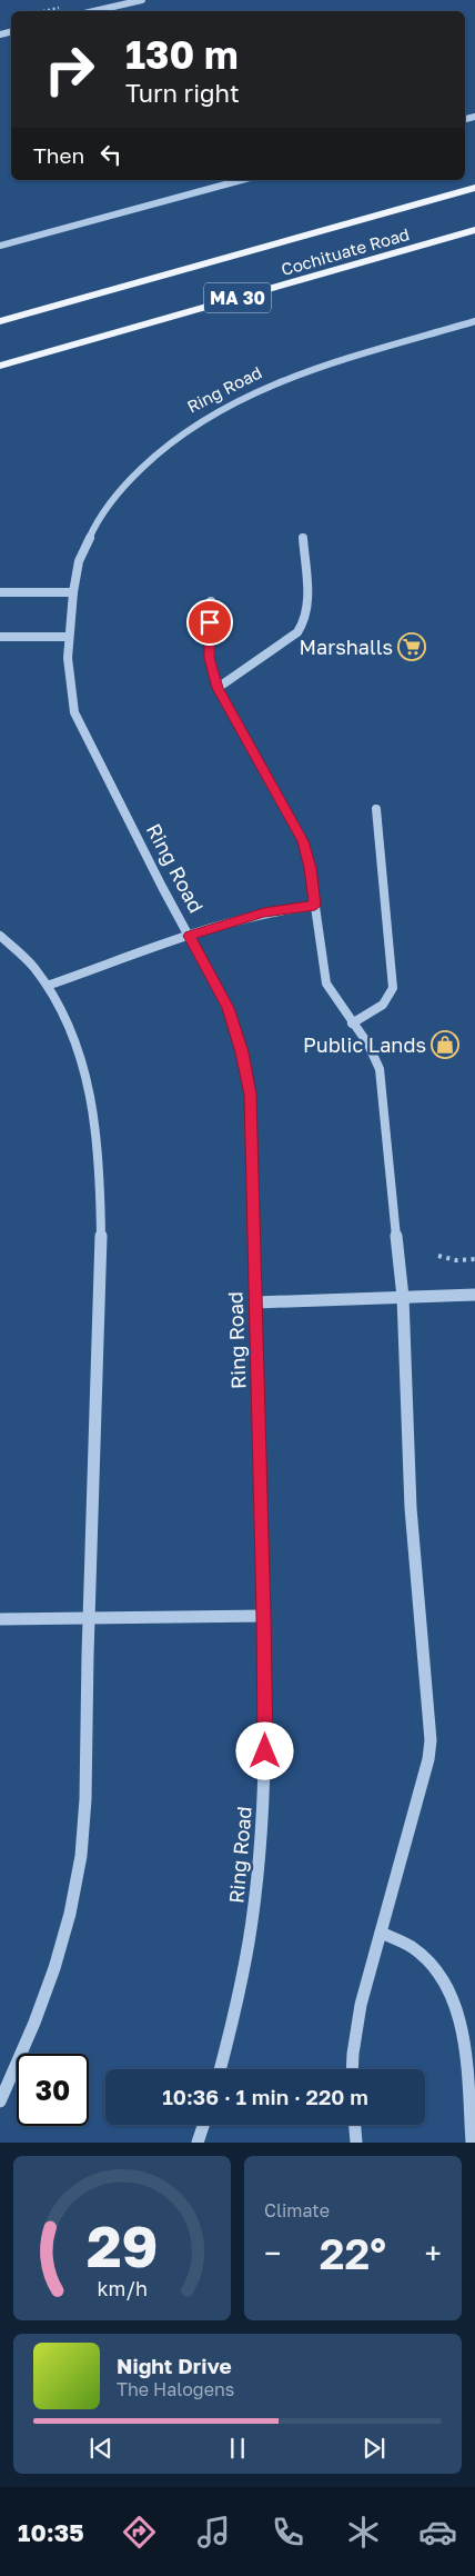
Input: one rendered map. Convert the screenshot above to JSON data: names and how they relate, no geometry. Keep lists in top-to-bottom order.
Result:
{
  "streets": {
    "main road": ["Cochituate Road", "MA 30"],
    "street": ["Ring Road"]
  },
  "places": {
    "supermarket": ["Marshalls"],
    "shop": ["Public Lands"]
  },
  "page": {
    "turn": ["130 m", "Turn right"],
    "then": "Then",
    "limit": "30",
    "trip": "10:36 · 1 min · 220 m",
    "tile": "Climate",
    "heat": ["−", "22°", "+"],
    "song": ["Night Drive", "The Halogens"],
    "tabs": "10:35",
    "gauge": ["29", "km/h"]
  }
}
